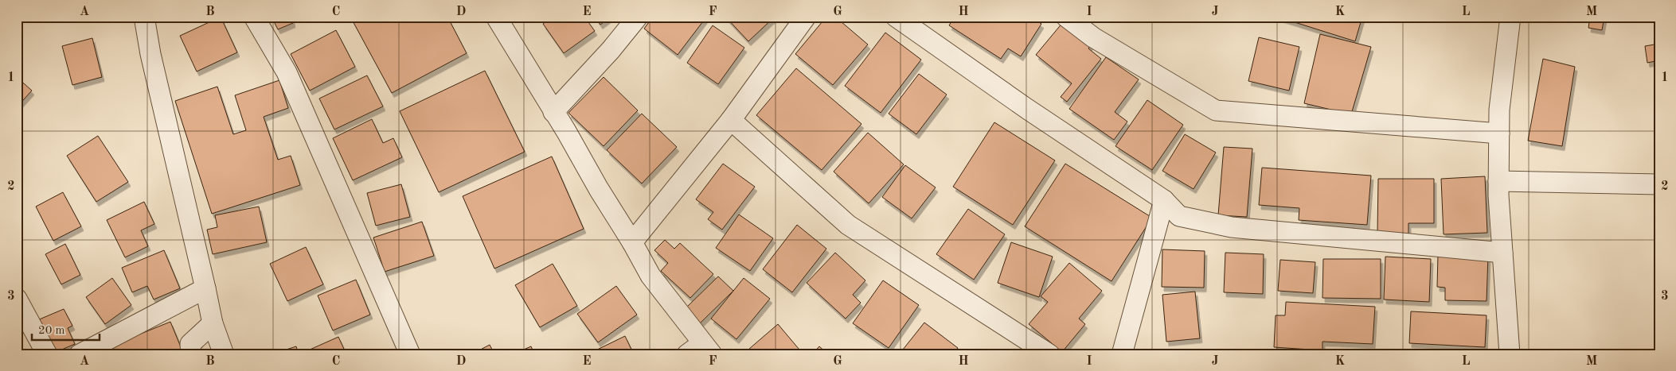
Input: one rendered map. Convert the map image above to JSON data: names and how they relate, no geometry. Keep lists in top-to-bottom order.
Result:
{
  "scale_bar": "20 m",
  "grid": {
    "columns": [
      "A",
      "B",
      "C",
      "D",
      "E",
      "F",
      "G",
      "H",
      "I",
      "J",
      "K",
      "L",
      "M"
    ],
    "rows": ["1", "2", "3"]
  }
}
